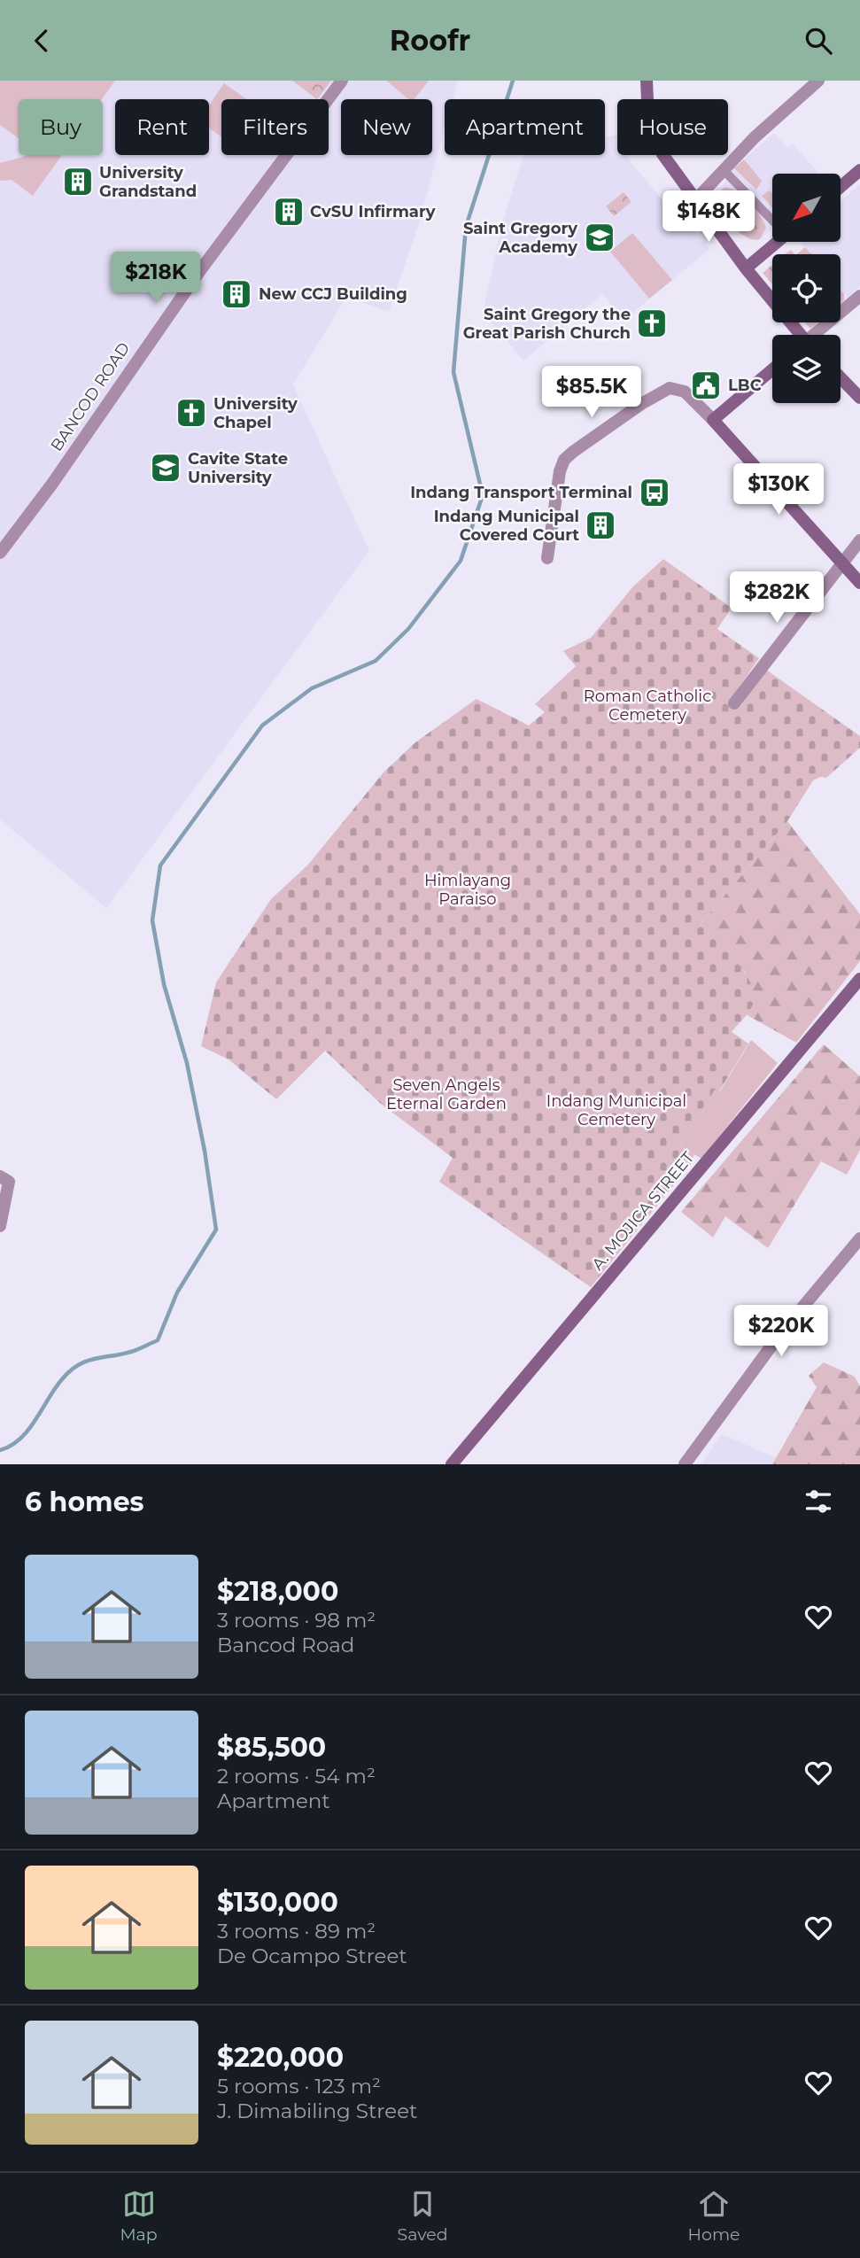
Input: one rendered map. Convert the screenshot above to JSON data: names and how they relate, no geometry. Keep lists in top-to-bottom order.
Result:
{
  "streets": {
    "main road": ["A. MOJICA STREET"],
    "street": ["BANCOD ROAD"]
  },
  "parks": [
    "Roman Catholic Cemetery",
    "Himlayang Paraiso",
    "Seven Angels Eternal Garden",
    "Indang Municipal Cemetery"
  ],
  "places": {
    "building": [
      "University Grandstand",
      "CvSU Infirmary",
      "New CCJ Building",
      "Indang Municipal Covered Court"
    ],
    "school or university": ["Saint Gregory Academy", "Cavite State University"],
    "church": ["Saint Gregory the Great Parish Church", "University Chapel"],
    "public building": ["LBC"],
    "bus stop": ["Indang Transport Terminal"]
  },
  "north": "bottom left",
  "page": {
    "header": "Roofr",
    "chip": [
      "Buy",
      "Rent",
      "Filters",
      "New",
      "Apartment",
      "House"
    ],
    "price": [
      "$148K",
      "$218K",
      "$85.5K",
      "$130K",
      "$282K",
      "$220K"
    ],
    "heading": "6 homes",
    "list": [
      {
        "name": "$218,000",
        "note": "3 rooms · 98 m² · Bancod Road"
      },
      {
        "name": "$85,500",
        "note": "2 rooms · 54 m² · Apartment"
      },
      {
        "name": "$130,000",
        "note": "3 rooms · 89 m² · De Ocampo Street"
      },
      {
        "name": "$220,000",
        "note": "5 rooms · 123 m² · J. Dimabiling Street"
      }
    ],
    "tabs": ["Map", "Saved", "Home"]
  }
}
